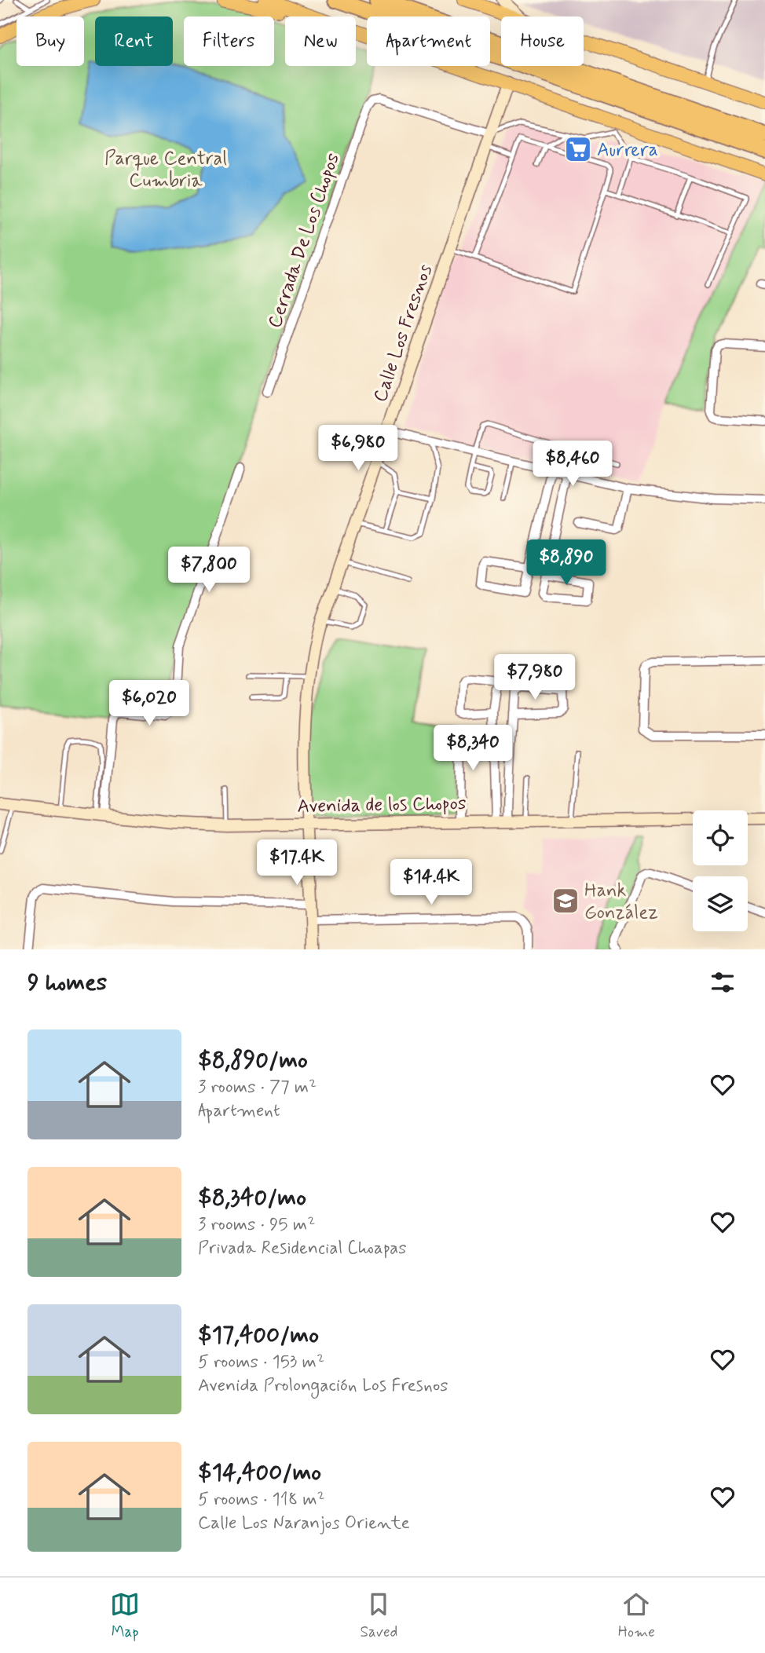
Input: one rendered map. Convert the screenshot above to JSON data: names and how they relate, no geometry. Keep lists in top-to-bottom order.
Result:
{
  "streets": {
    "street": ["Cerrada De Los Chopos", "Calle Los Fresnos", "Avenida de los Chopos"]
  },
  "crossings": [
    ["Cerrada De Los Chopos", "Calle Los Fresnos"],
    ["Calle Los Fresnos", "Avenida de los Chopos"]
  ],
  "parks": ["Parque Central Cumbria"],
  "places": {
    "supermarket": ["Aurrera"],
    "school or university": ["Hank González"]
  },
  "page": {
    "chip": [
      "Buy",
      "Rent",
      "Filters",
      "New",
      "Apartment",
      "House"
    ],
    "price": [
      "$6,980",
      "$8,460",
      "$8,890",
      "$7,800",
      "$7,980",
      "$6,020",
      "$8,340",
      "$17.4K",
      "$14.4K"
    ],
    "heading": "9 homes",
    "list": [
      {
        "name": "$8,890/mo",
        "note": "3 rooms · 77 m² · Apartment"
      },
      {
        "name": "$8,340/mo",
        "note": "3 rooms · 95 m² · Privada Residencial Choapas"
      },
      {
        "name": "$17,400/mo",
        "note": "5 rooms · 153 m² · Avenida Prolongación Los Fresnos"
      },
      {
        "name": "$14,400/mo",
        "note": "5 rooms · 118 m² · Calle Los Naranjos Oriente"
      }
    ],
    "tabs": ["Map", "Saved", "Home"]
  }
}
